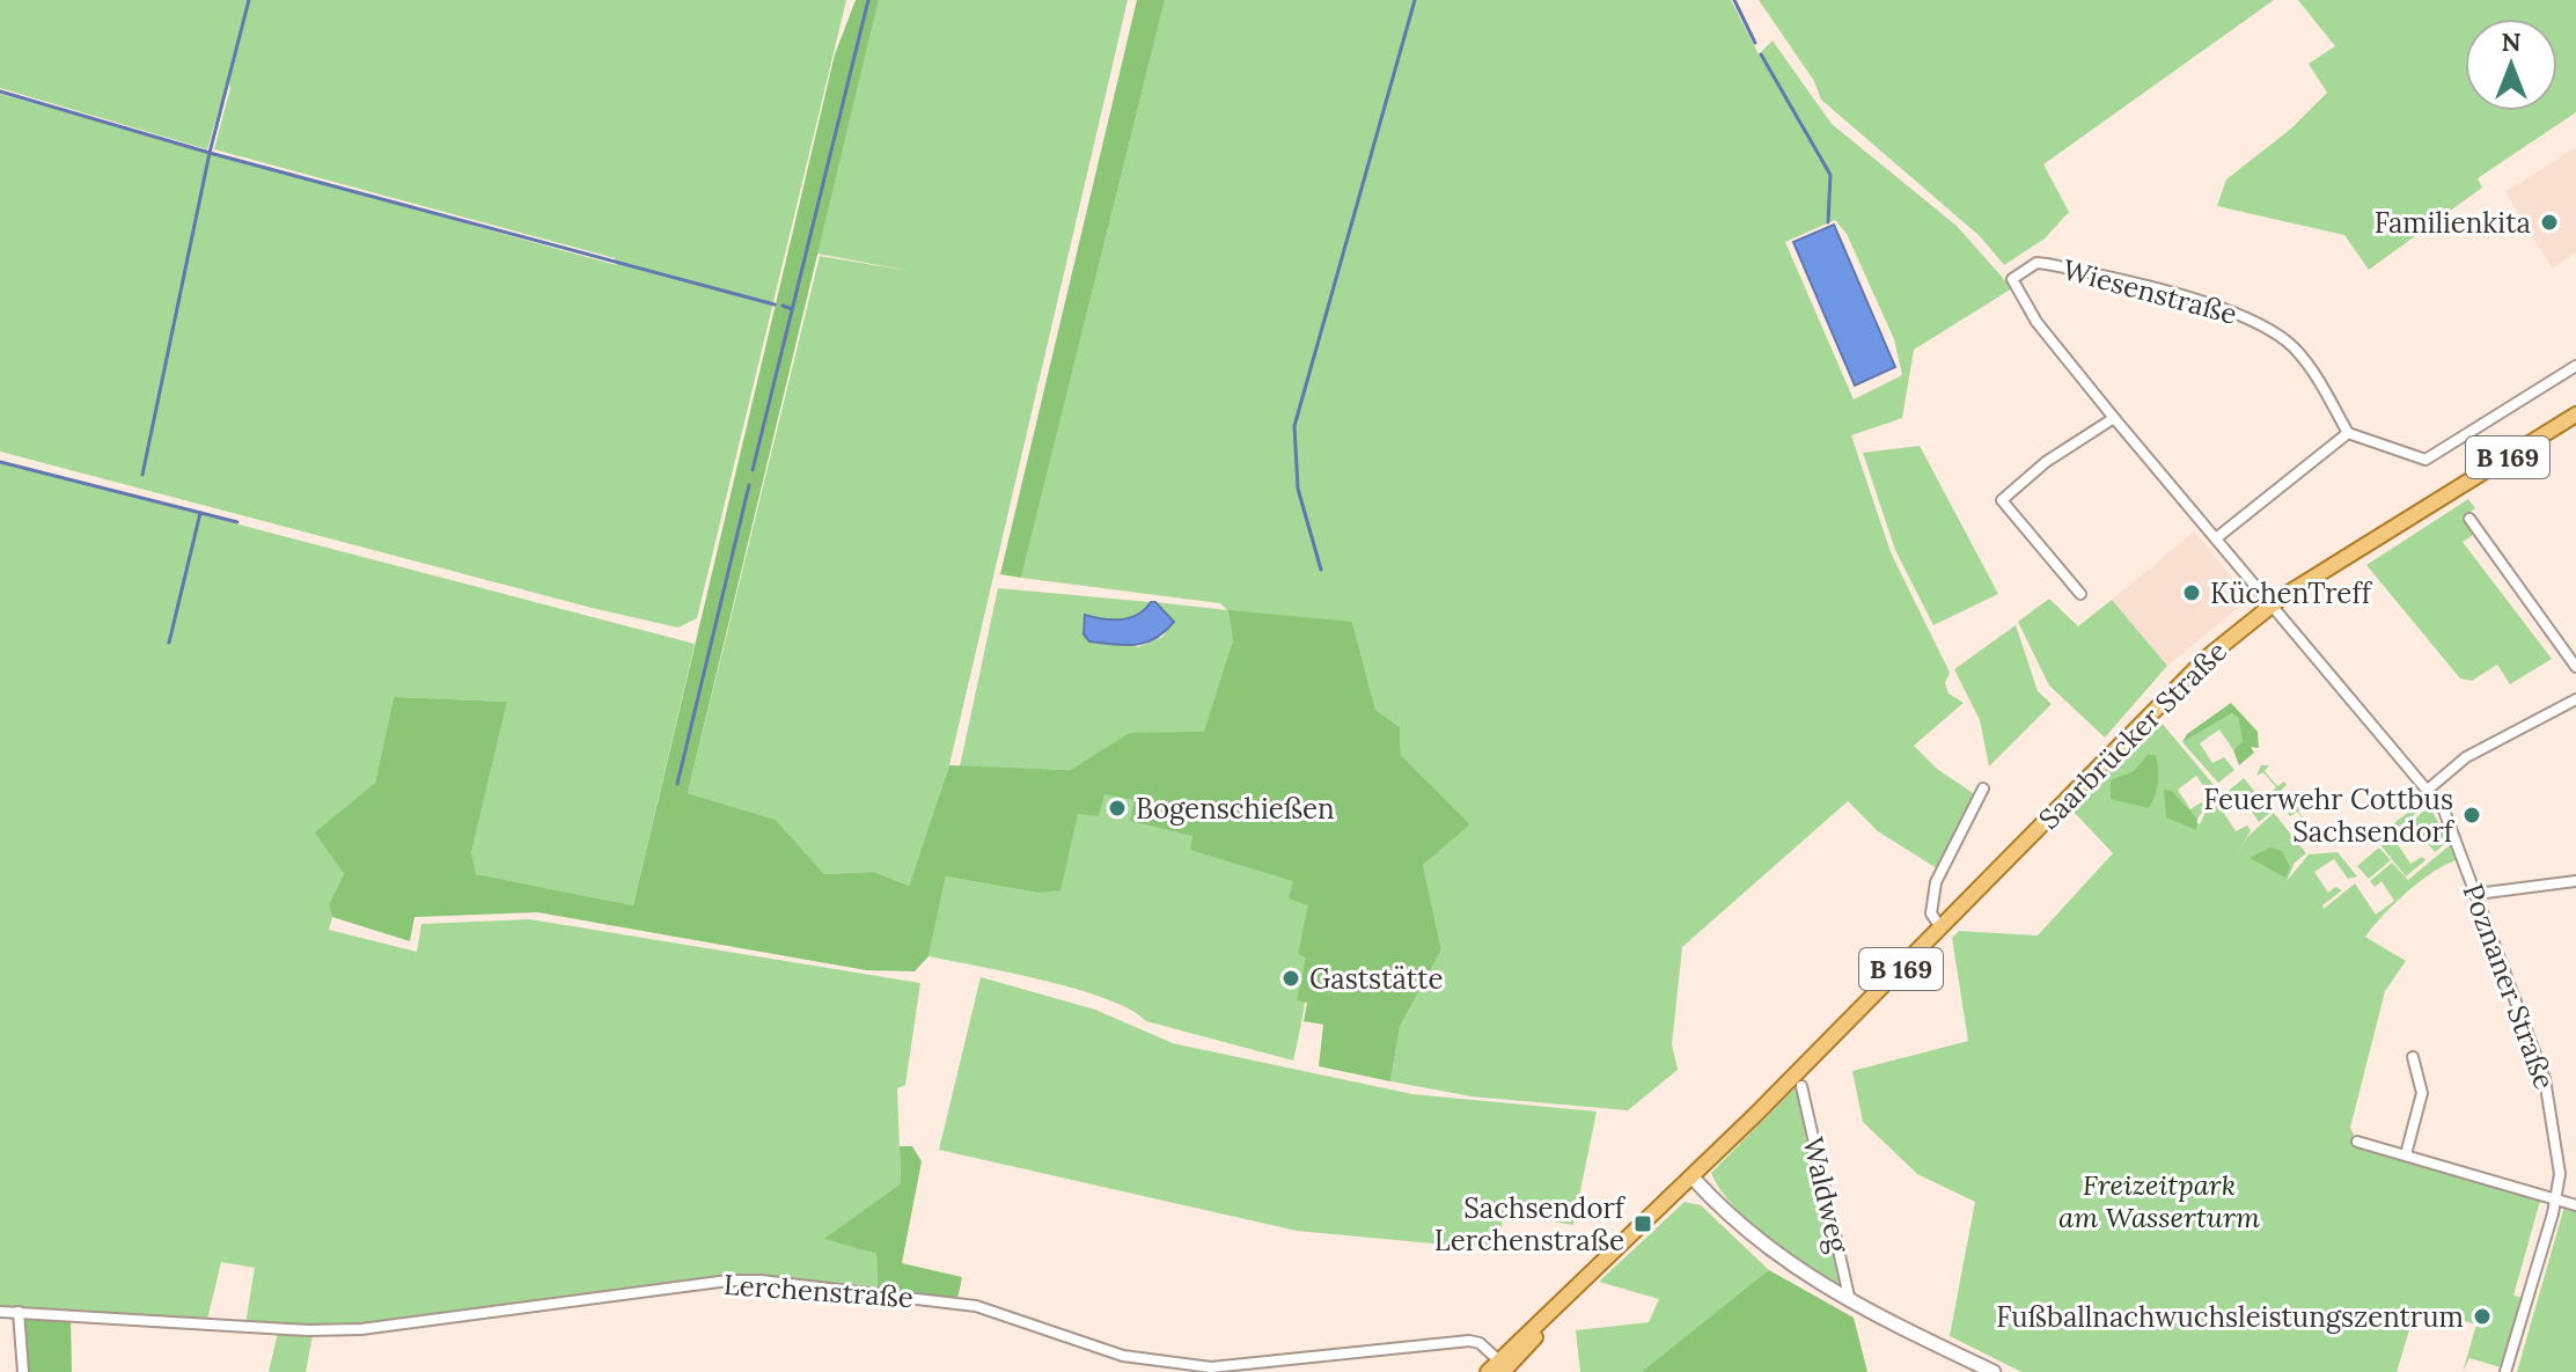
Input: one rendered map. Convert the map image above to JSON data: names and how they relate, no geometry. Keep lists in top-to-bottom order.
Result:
{
  "streets": {
    "main road": ["B 169", "Saarbrücker Straße"],
    "street": [
      "Wiesenstraße",
      "Poznaner Straße",
      "Waldweg",
      "Lerchenstraße"
    ]
  },
  "crossings": [
    ["Wiesenstraße", "Poznaner Straße"],
    ["Saarbrücker Straße", "Poznaner Straße"],
    ["Saarbrücker Straße", "Lerchenstraße"]
  ],
  "parks": ["Freizeitpark am Wasserturm"],
  "places": {
    "other": [
      "Familienkita",
      "KüchenTreff",
      "Bogenschießen",
      "Feuerwehr Cottbus Sachsendorf",
      "Gaststätte",
      "Fußballnachwuchsleistungszentrum"
    ],
    "transit": ["Sachsendorf Lerchenstraße"]
  },
  "north": "top"
}
